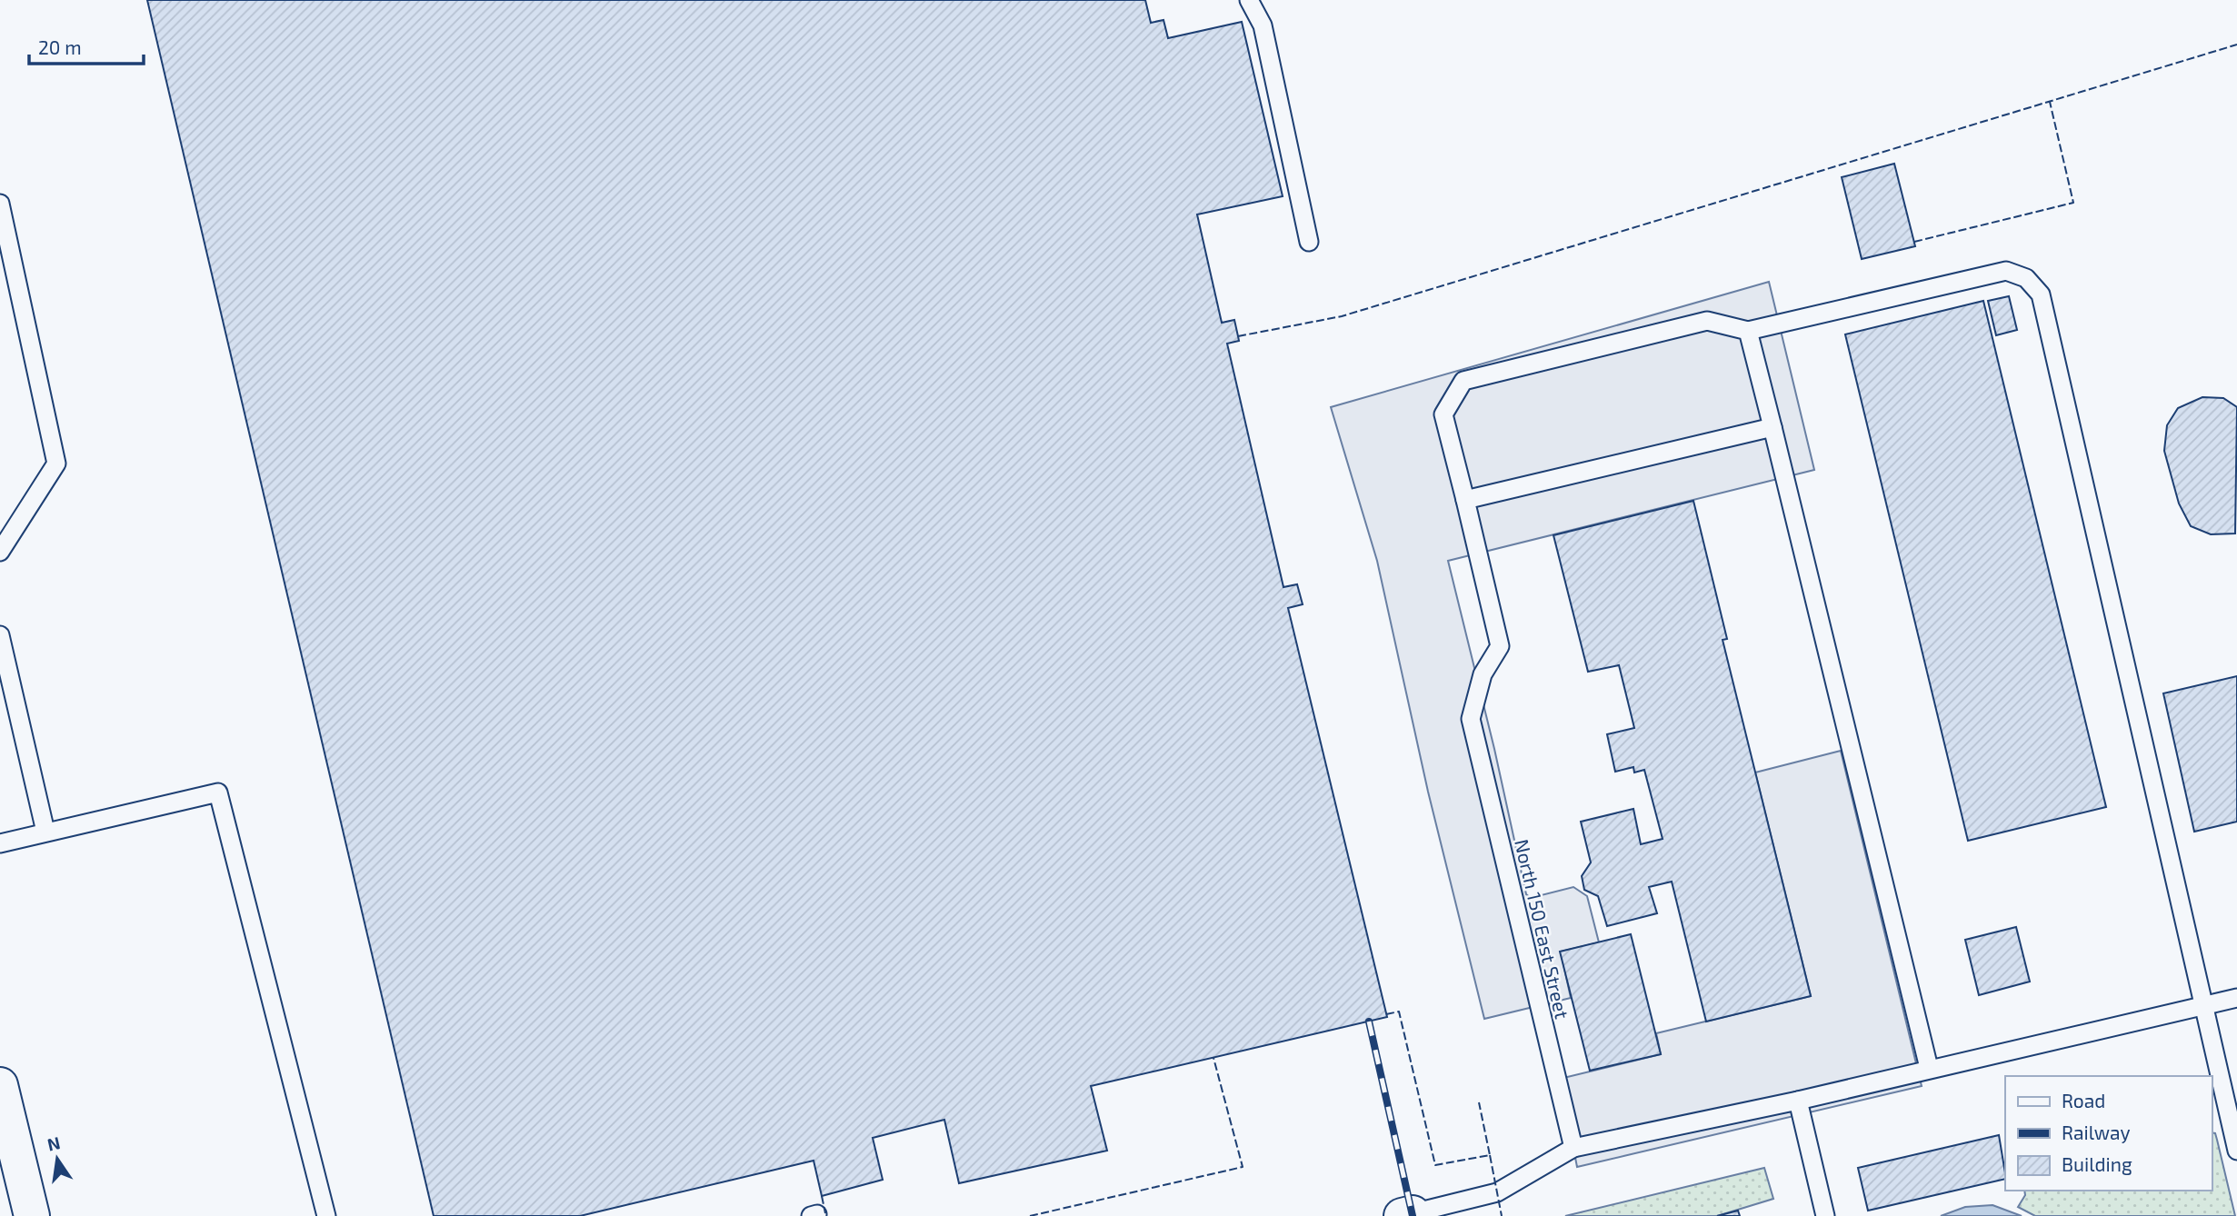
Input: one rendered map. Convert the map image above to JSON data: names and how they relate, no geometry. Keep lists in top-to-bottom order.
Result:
{
  "streets": {
    "lane": ["North 150 East Street"]
  },
  "legend": ["Road", "Railway", "Building"],
  "scale_bar": "20 m",
  "north": "top"
}
